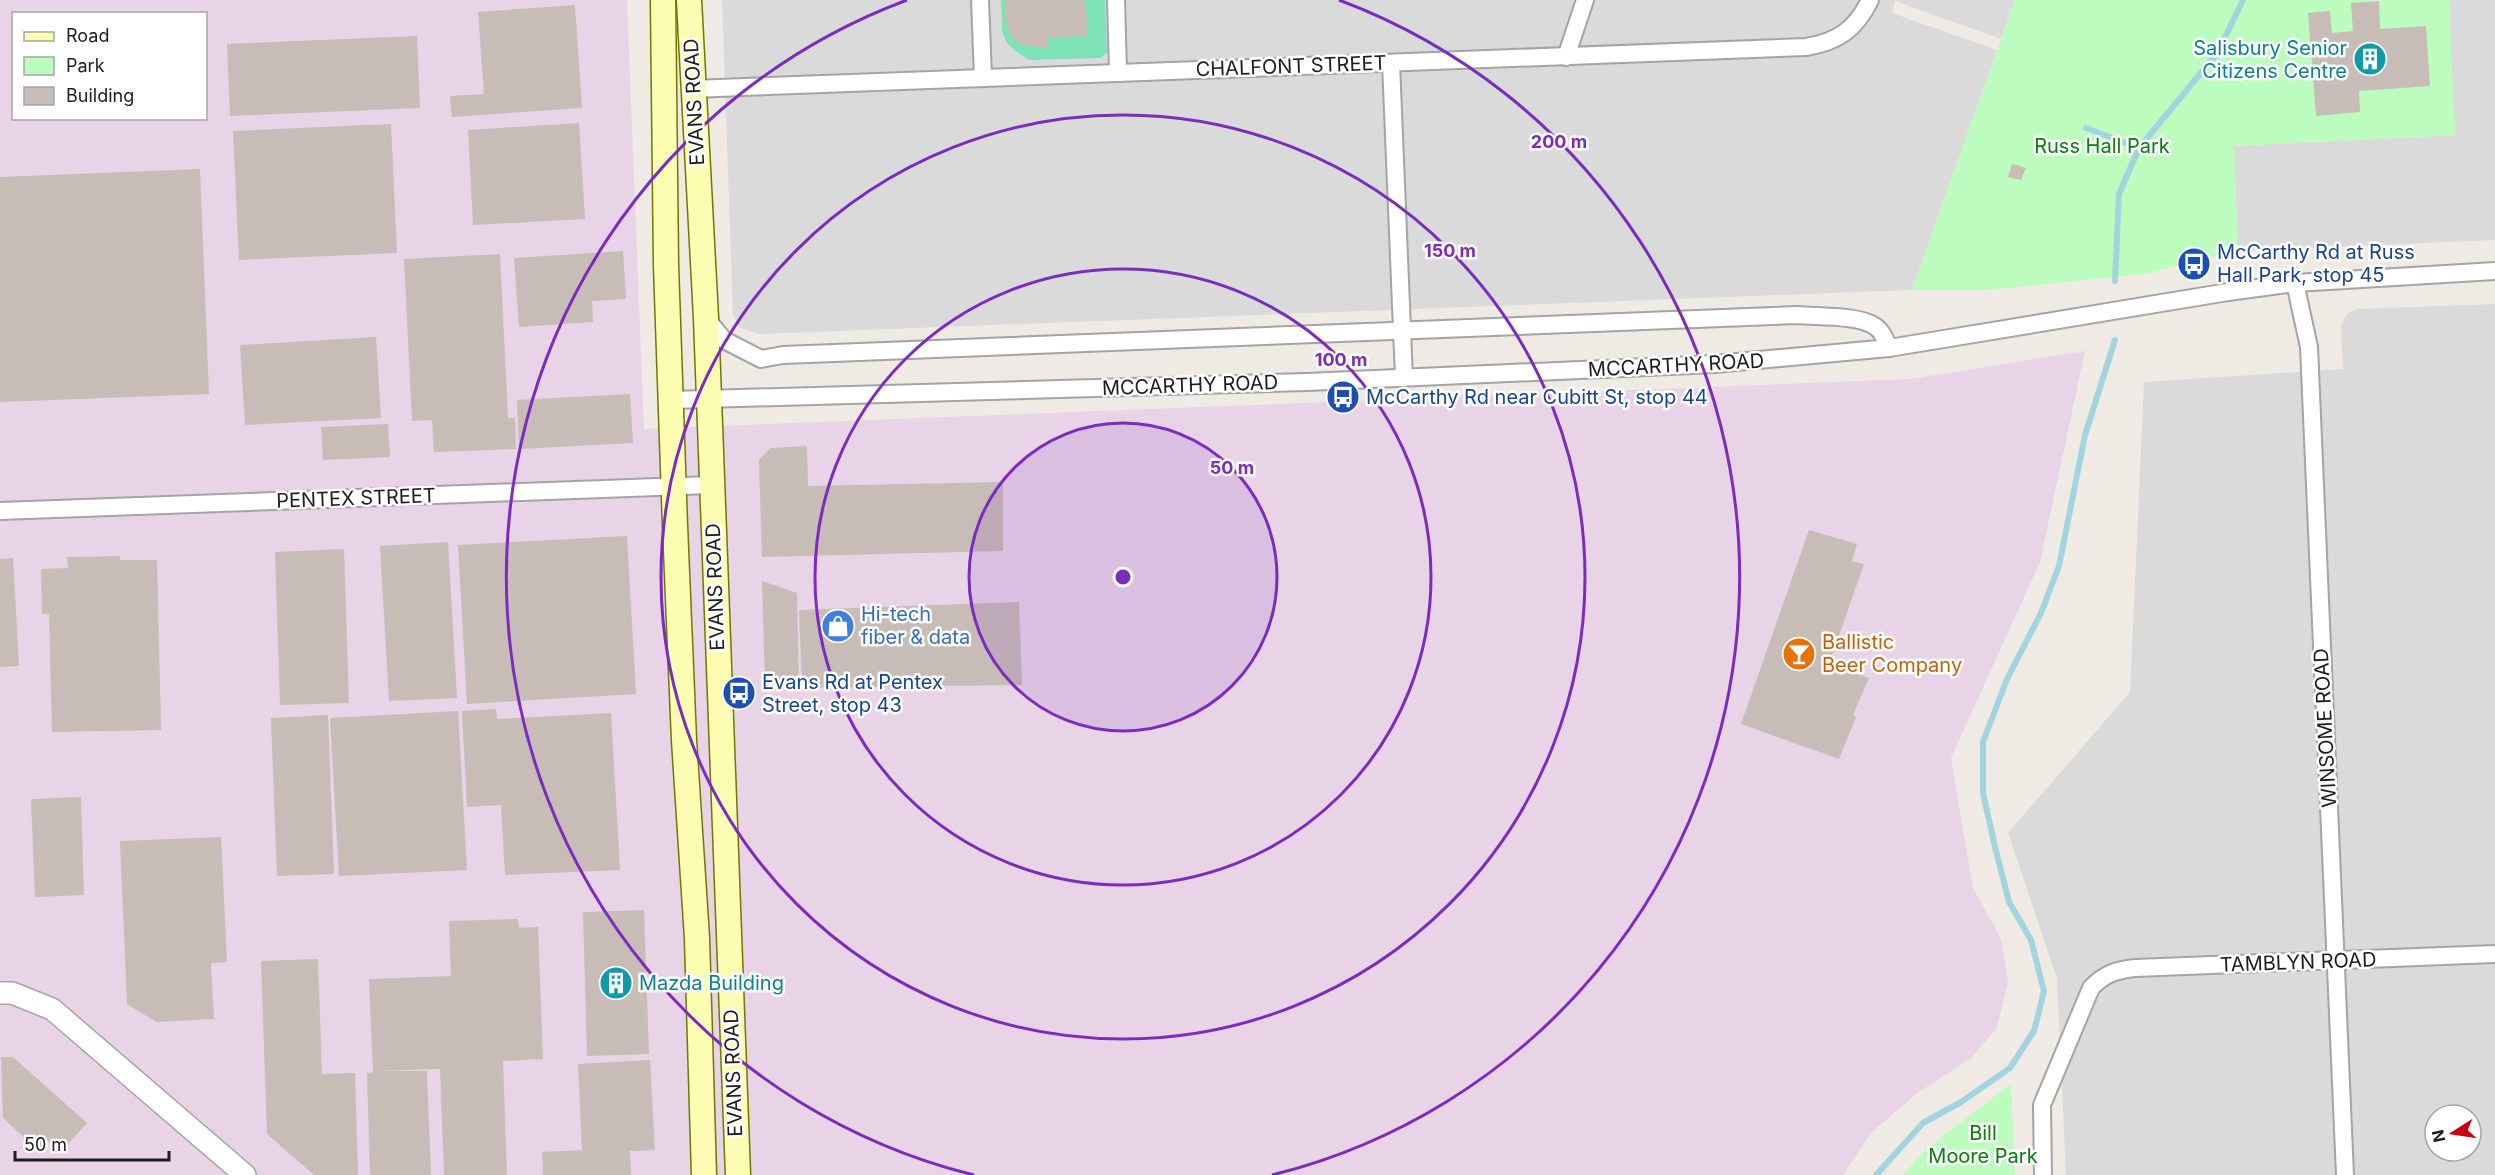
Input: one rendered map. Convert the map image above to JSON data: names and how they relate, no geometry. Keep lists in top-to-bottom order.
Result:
{
  "streets": {
    "main road": ["EVANS ROAD"],
    "street": [
      "CHALFONT STREET",
      "MCCARTHY ROAD",
      "PENTEX STREET",
      "WINSOME ROAD",
      "TAMBLYN ROAD"
    ]
  },
  "crossings": [
    ["CHALFONT STREET", "EVANS ROAD"],
    ["EVANS ROAD", "MCCARTHY ROAD"],
    ["EVANS ROAD", "PENTEX STREET"],
    ["MCCARTHY ROAD", "WINSOME ROAD"],
    ["WINSOME ROAD", "TAMBLYN ROAD"]
  ],
  "parks": ["Russ Hall Park", "Bill Moore Park"],
  "places": {
    "building": ["Salisbury Senior Citizens Centre", "Mazda Building"],
    "bus stop": ["McCarthy Rd at Russ Hall Park, stop 45", "McCarthy Rd near Cubitt St, stop 44", "Evans Rd at Pentex Street, stop 43"],
    "shop": ["Hi-tech fiber & data"],
    "bar": ["Ballistic Beer Company"]
  },
  "legend": ["Road", "Park", "Building"],
  "scale_bar": "50 m",
  "north": "left",
  "rings": [
    "200 m",
    "150 m",
    "100 m",
    "50 m"
  ]
}
